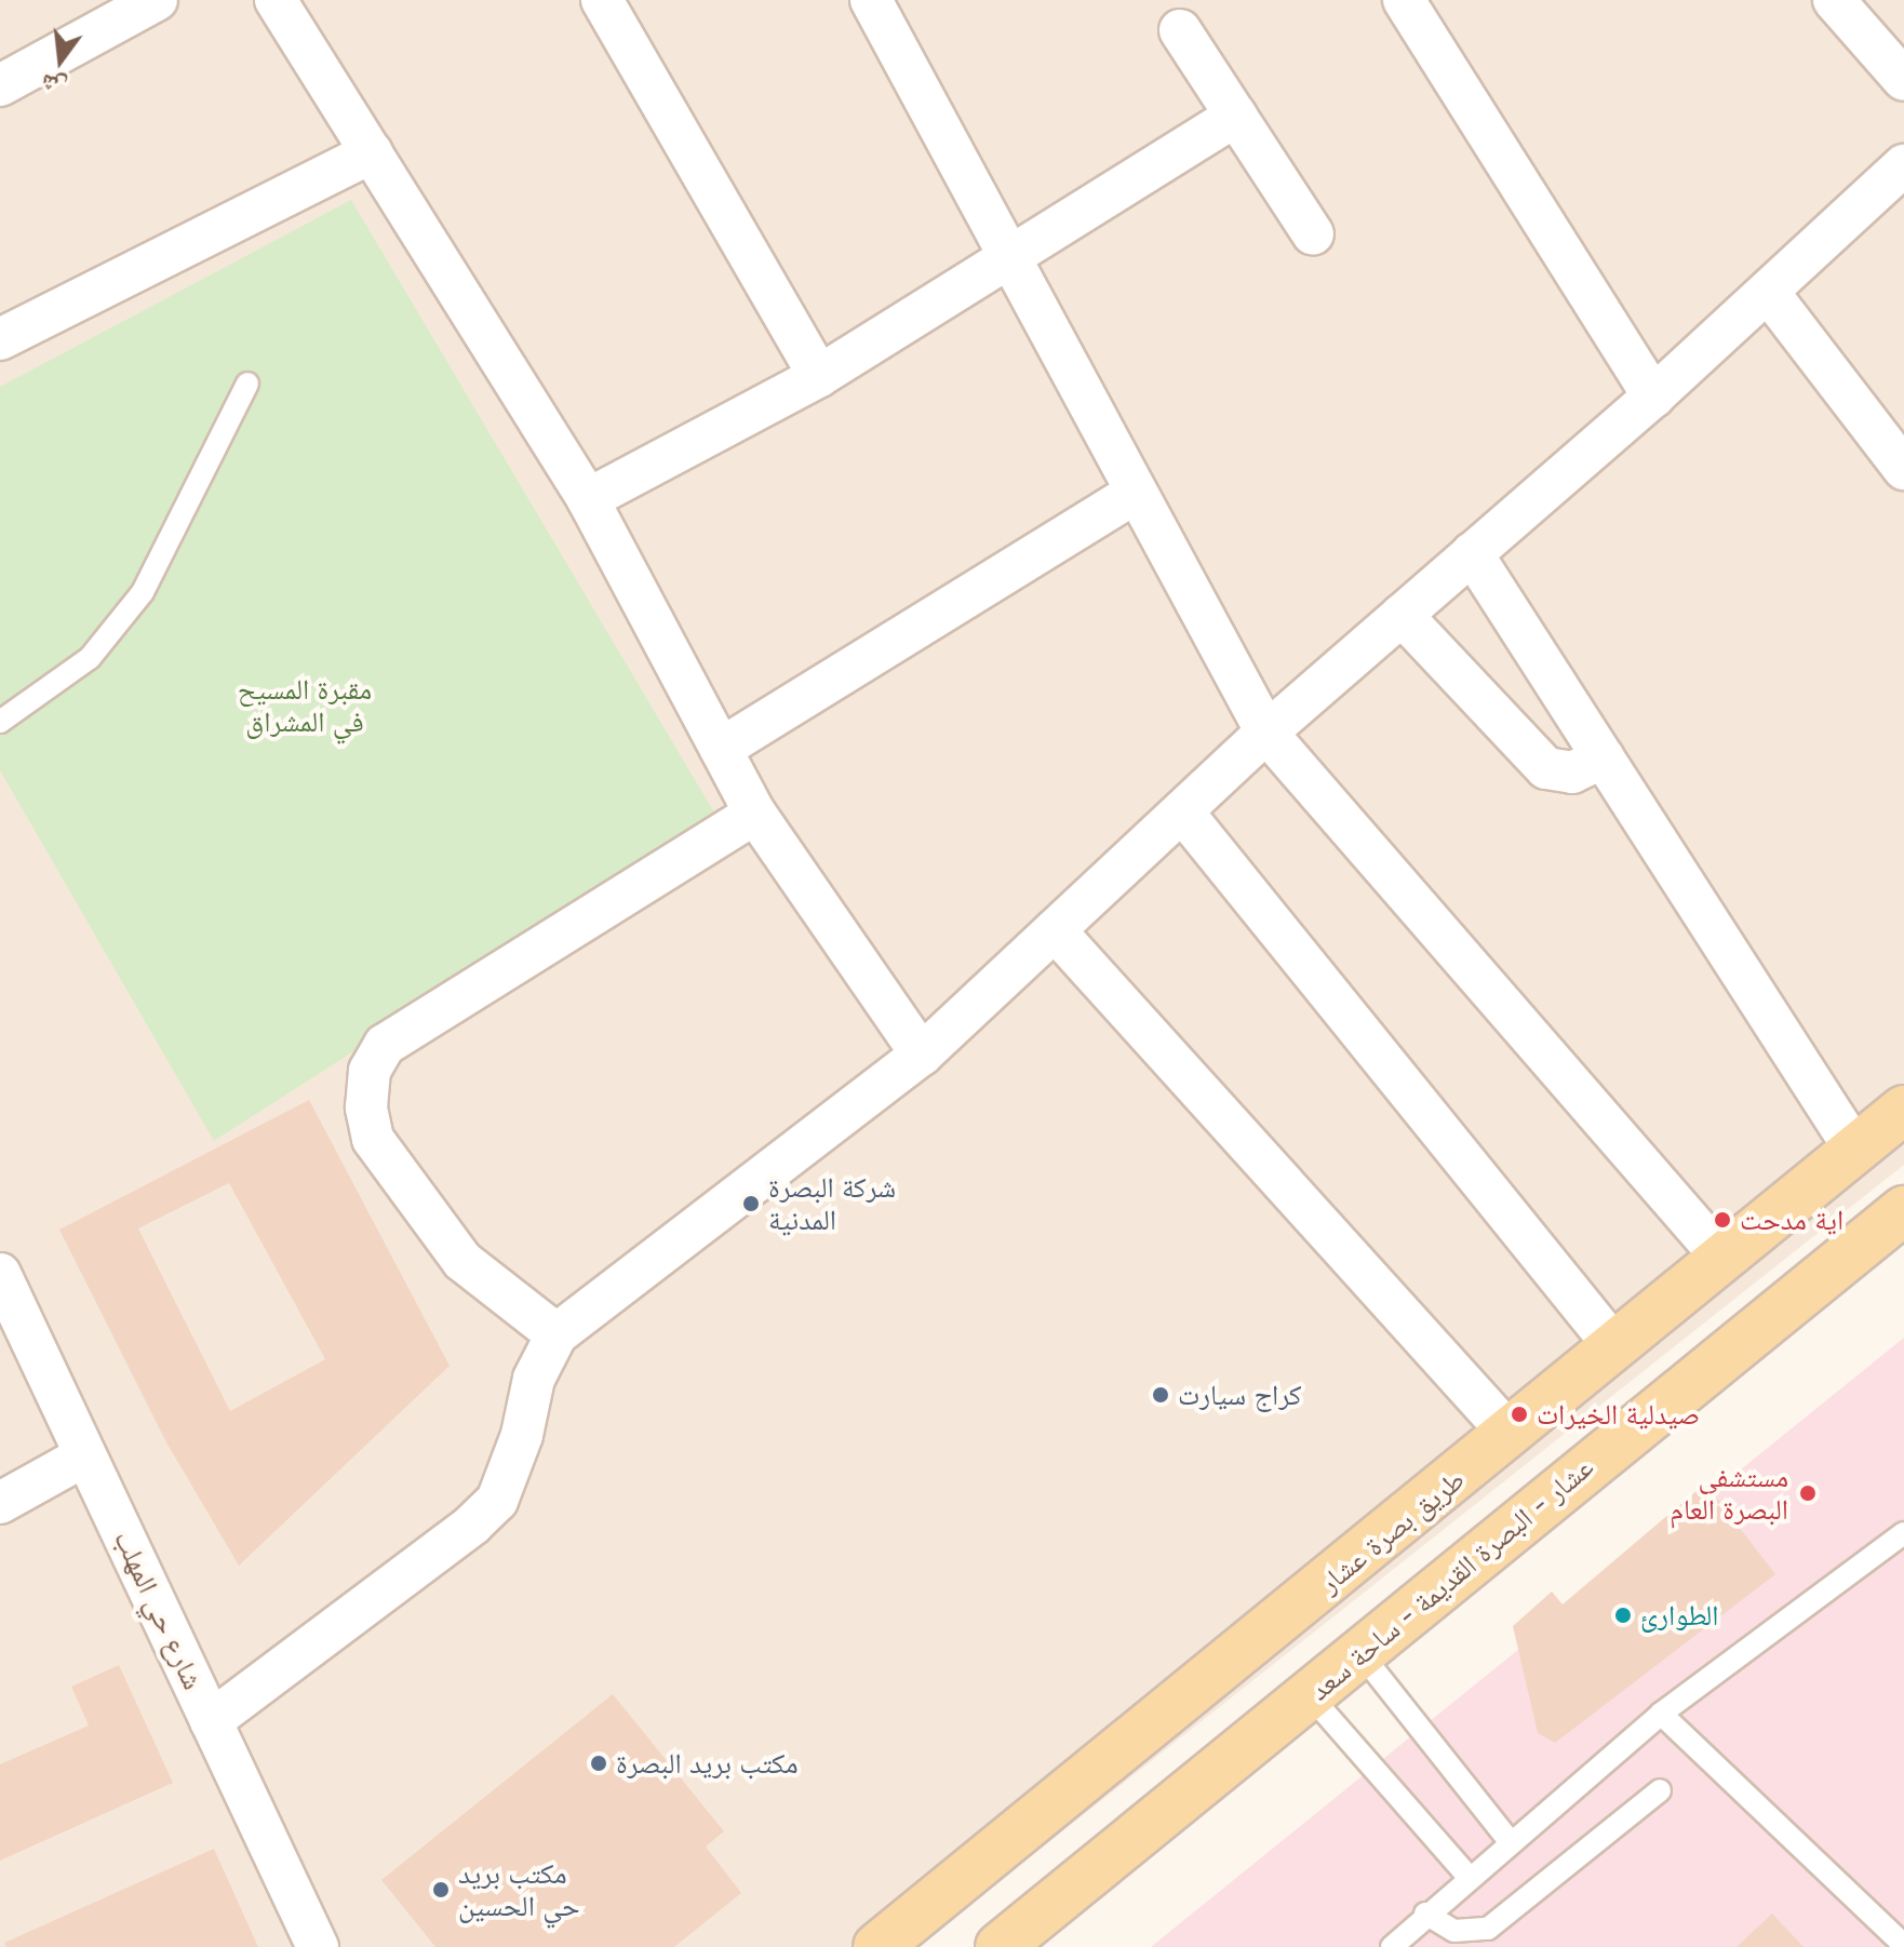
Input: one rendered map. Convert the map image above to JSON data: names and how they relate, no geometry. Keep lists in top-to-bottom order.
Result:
{
  "streets": {
    "main road": ["طريق بصرة عشار", "عشار - البصرة القديمة - ساحة سعد"],
    "street": ["شارع حي المهلب"]
  },
  "parks": ["مقبرة المسيح في المشراق"],
  "places": [
    "شركة البصرة المدنية",
    "اية مدحت",
    "كراج سيارت",
    "صيدلية الخيرات",
    "مستشفى البصرة العام",
    "الطوارئ",
    "مكتب بريد البصرة",
    "مكتب بريد حي الحسين"
  ],
  "north": "bottom"
}
